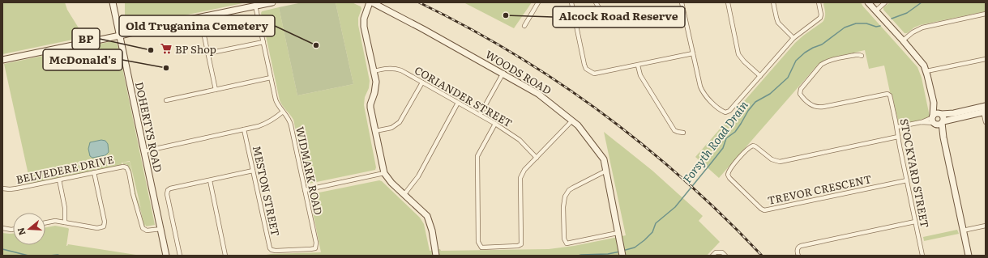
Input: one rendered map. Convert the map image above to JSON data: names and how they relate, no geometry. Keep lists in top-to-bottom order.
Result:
{
  "streets": {
    "street": [
      "WOODS ROAD",
      "CORIANDER STREET",
      "DOHERTYS ROAD",
      "BELVEDERE DRIVE",
      "WIDMARK ROAD",
      "STOCKYARD STREET",
      "TREVOR CRESCENT",
      "MESTON STREET"
    ]
  },
  "crossings": [
    ["DOHERTYS ROAD", "BELVEDERE DRIVE"],
    ["WIDMARK ROAD", "MESTON STREET"],
    ["STOCKYARD STREET", "TREVOR CRESCENT"]
  ],
  "water": ["Forsyth Road Drain"],
  "places": {
    "other": [
      "Alcock Road Reserve",
      "Old Truganina Cemetery",
      "BP",
      "McDonald's"
    ],
    "supermarket": ["BP Shop"]
  },
  "north": "left"
}
